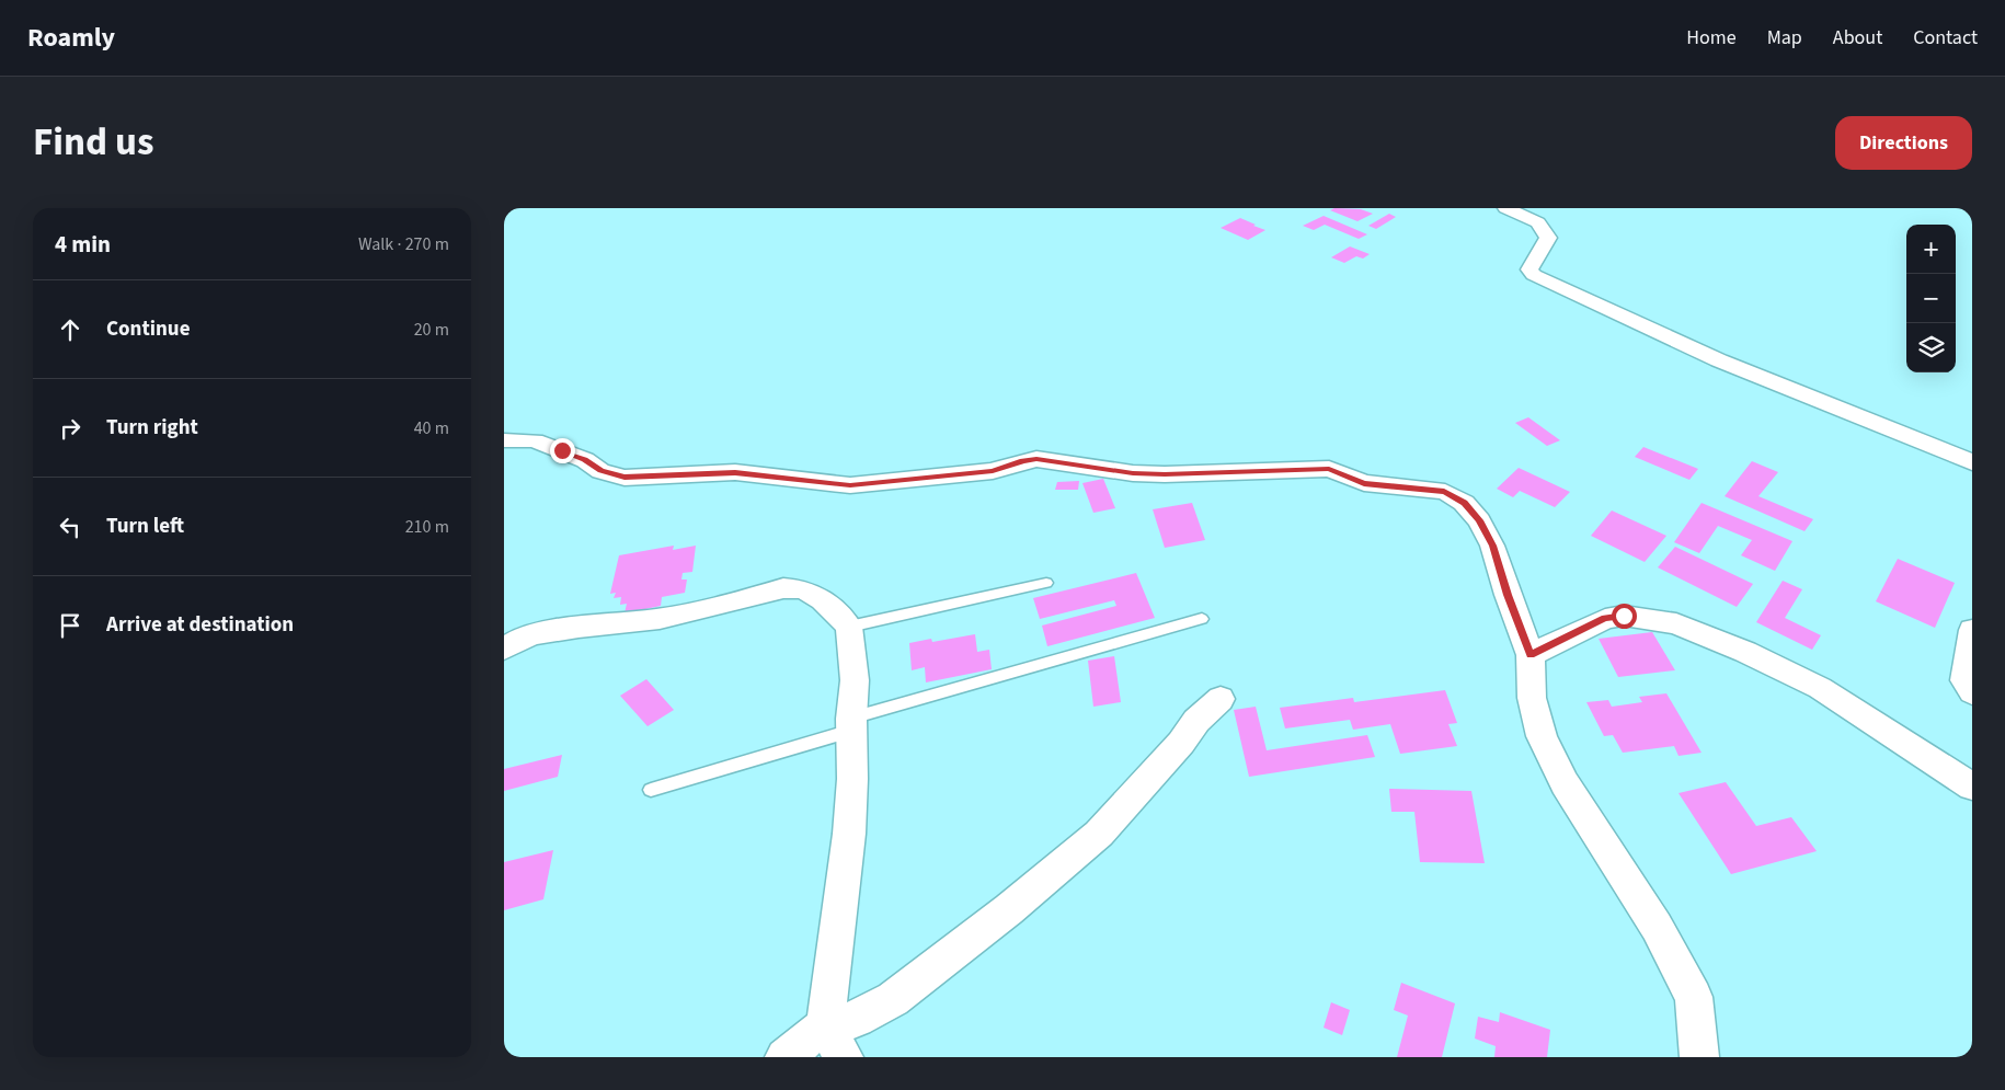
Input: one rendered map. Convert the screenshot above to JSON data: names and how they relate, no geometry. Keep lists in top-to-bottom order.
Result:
{
  "page": {
    "header": "Roamly",
    "nav": [
      "Home",
      "Map",
      "About",
      "Contact"
    ],
    "title": "Find us",
    "buttons": "Directions",
    "heading": ["4 min", "Walk · 270 m"],
    "map_buttons": ["+", "−"],
    "list": [
      ["Continue", "20 m"],
      ["Turn right", "40 m"],
      ["Turn left", "210 m"],
      "Arrive at destination"
    ]
  }
}
